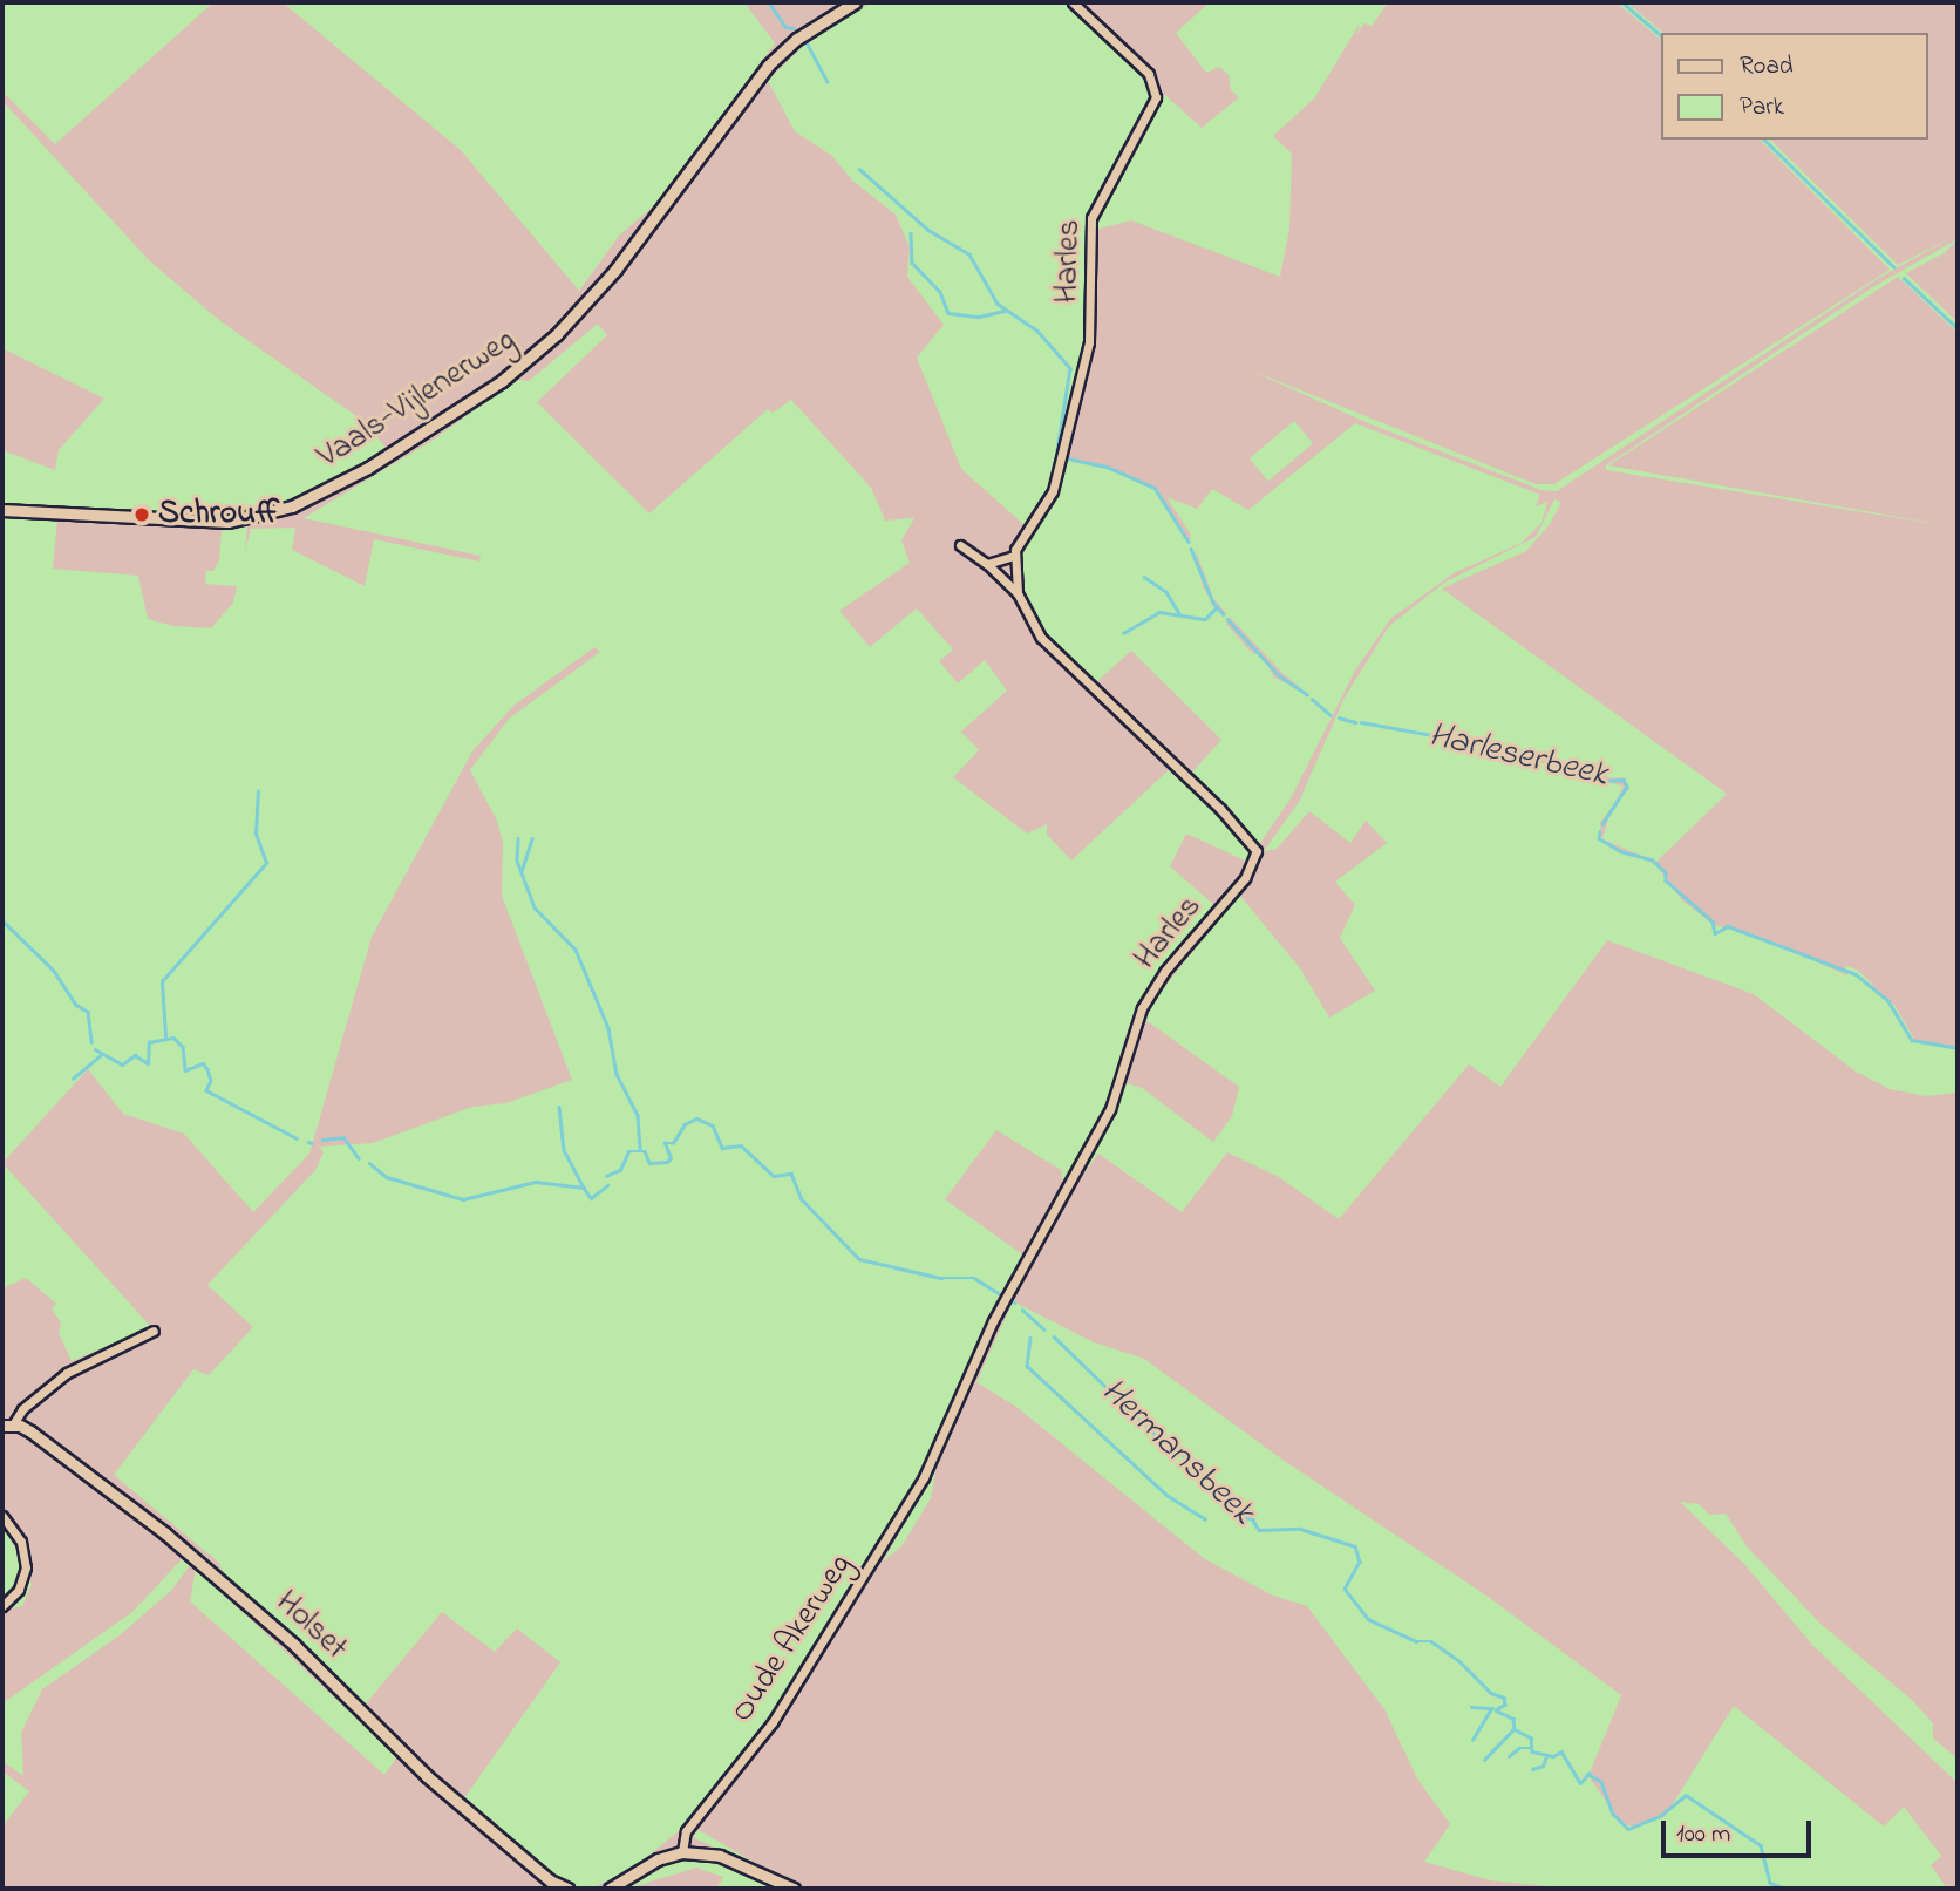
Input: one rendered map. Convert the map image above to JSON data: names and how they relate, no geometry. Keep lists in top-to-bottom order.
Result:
{
  "streets": {
    "street": [
      "Harles",
      "Vaals-Vijlenerweg",
      "Holset",
      "Oude Akerweg"
    ]
  },
  "crossings": [
    ["Harles", "Oude Akerweg"]
  ],
  "water": ["Harleserbeek", "Hermansbeek"],
  "places": ["Schrouff"],
  "legend": ["Road", "Park"],
  "scale_bar": "100 m"
}
